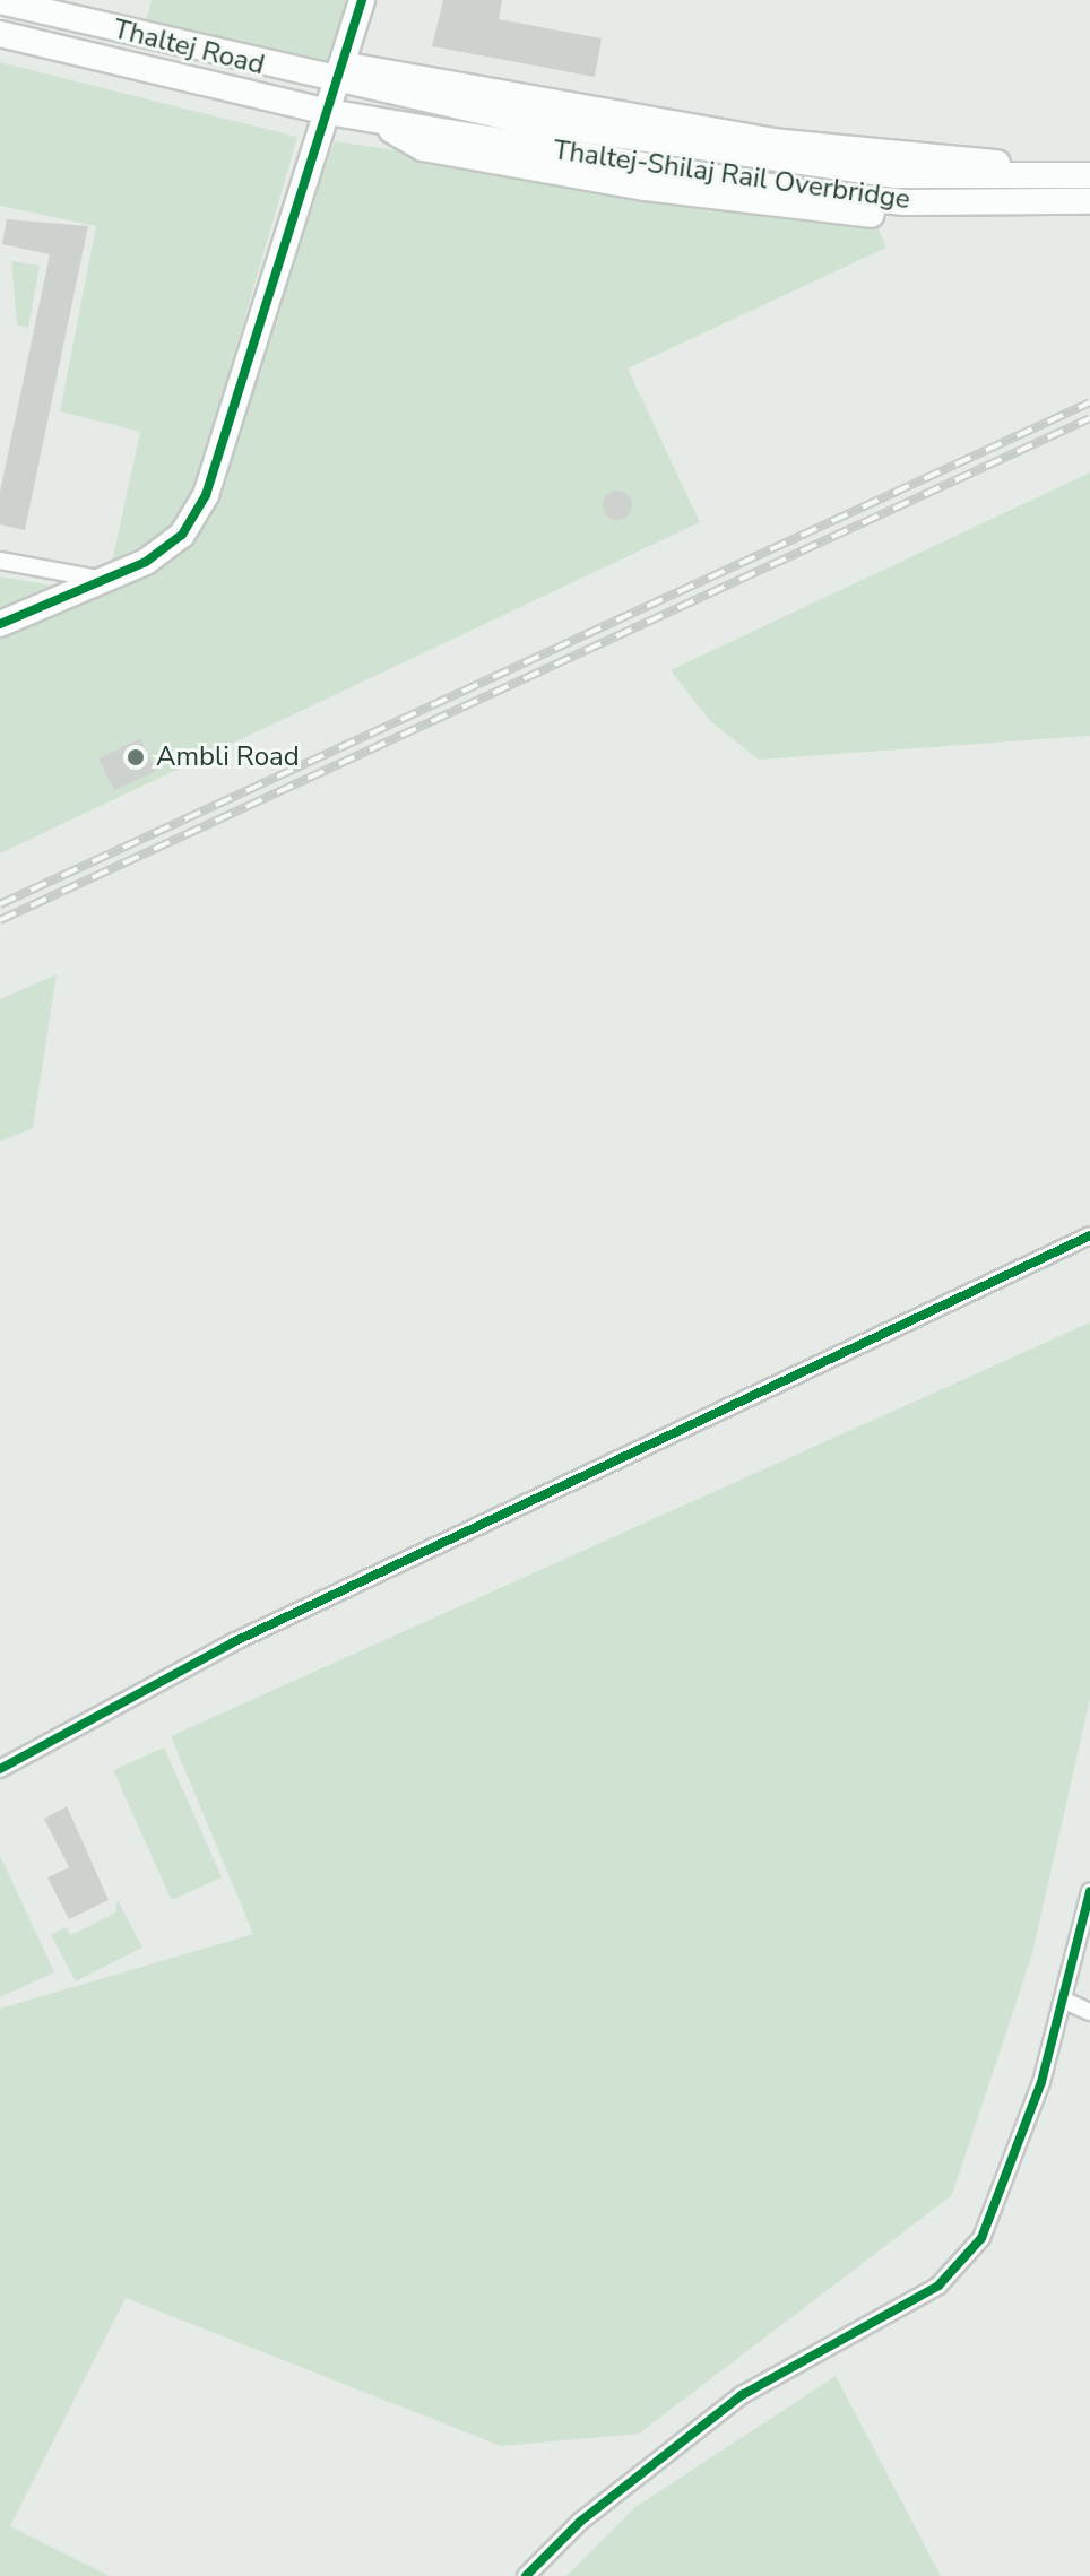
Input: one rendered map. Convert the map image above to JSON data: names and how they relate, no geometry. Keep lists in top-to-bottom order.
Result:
{
  "streets": {
    "street": ["Thaltej Road", "Thaltej-Shilaj Rail Overbridge"]
  },
  "crossings": [
    ["Thaltej Road", "Thaltej-Shilaj Rail Overbridge"]
  ],
  "places": ["Ambli Road"]
}
